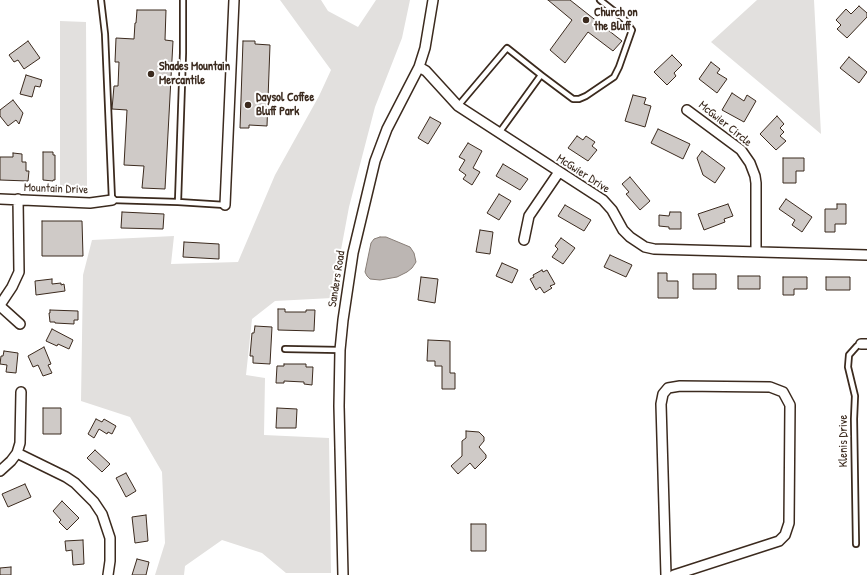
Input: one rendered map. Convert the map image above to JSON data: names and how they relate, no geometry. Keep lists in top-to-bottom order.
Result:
{
  "streets": {
    "street": [
      "McGwier Circle",
      "McGwier Drive",
      "Mountain Drive",
      "Sanders Road"
    ],
    "lane": ["Klenis Drive"]
  },
  "crossings": [
    ["McGwier Circle", "McGwier Drive"],
    ["McGwier Drive", "Sanders Road"]
  ],
  "places": ["Church on the Bluff", "Shades Mountain Mercantile", "Daysol Coffee Bluff Park"]
}
